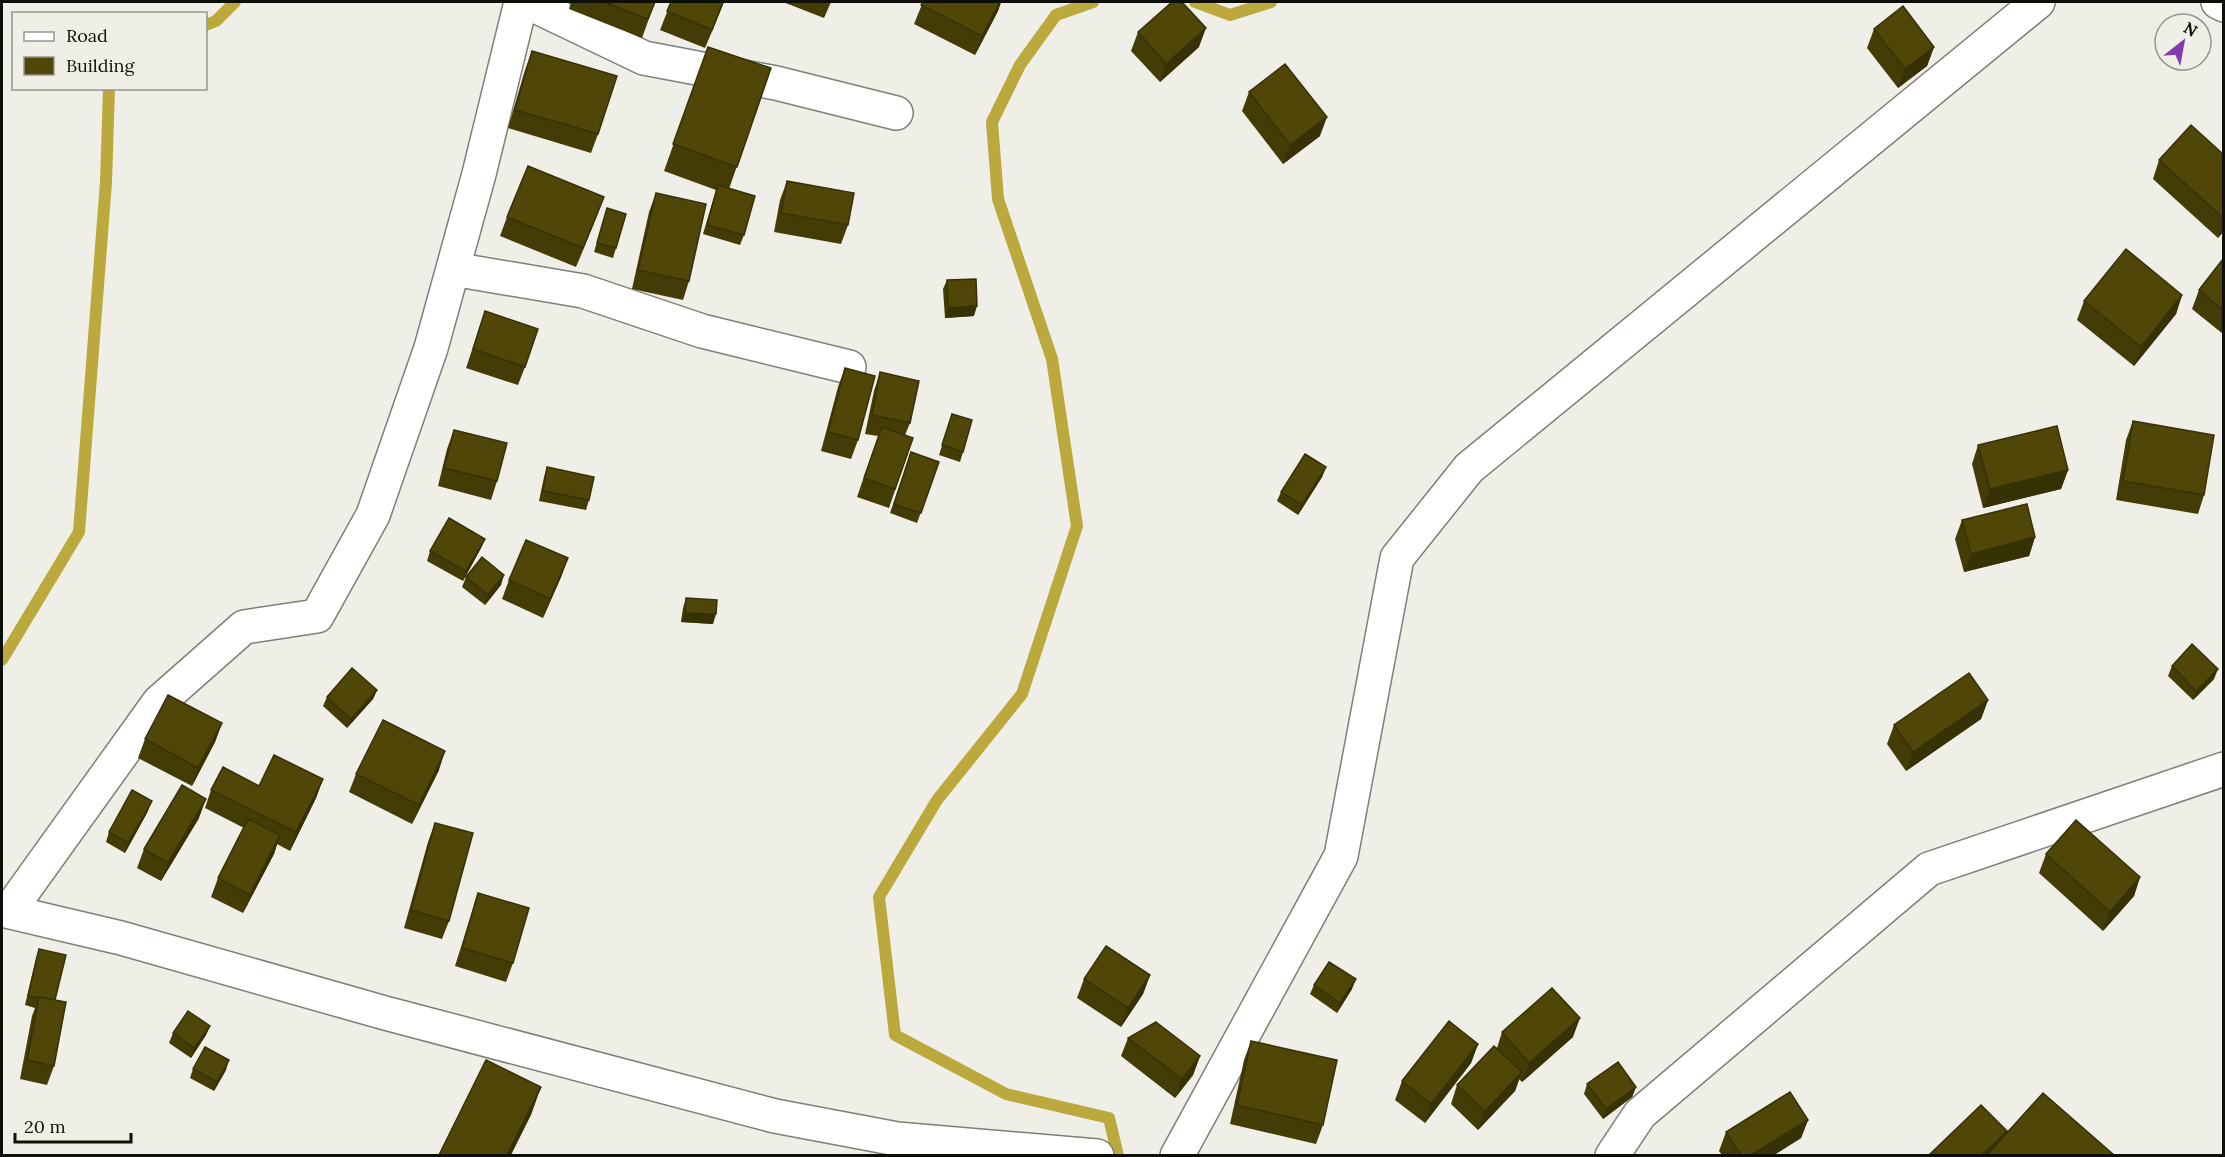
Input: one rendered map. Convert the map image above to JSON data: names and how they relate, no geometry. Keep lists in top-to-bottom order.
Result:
{
  "legend": ["Road", "Building"],
  "scale_bar": "20 m",
  "north": "top right"
}
